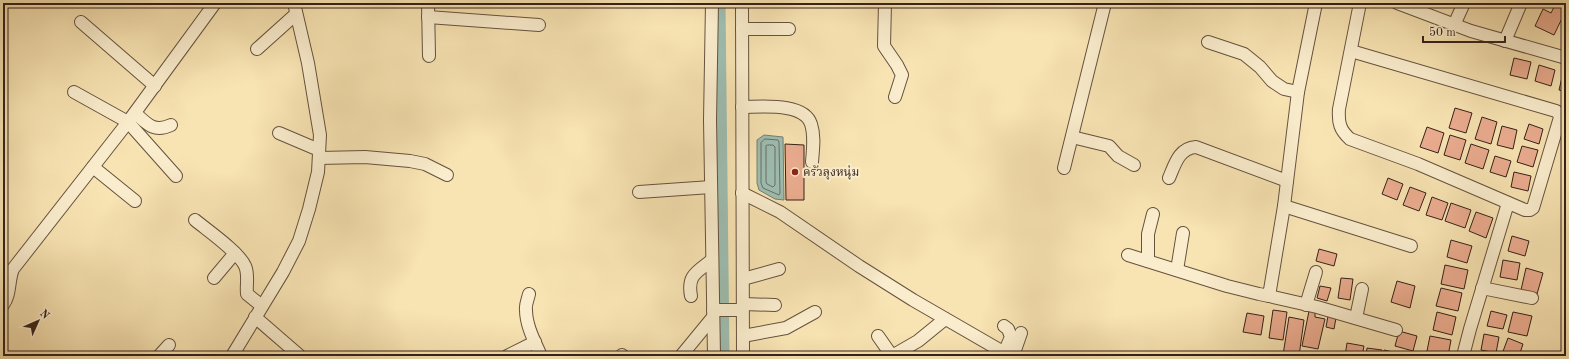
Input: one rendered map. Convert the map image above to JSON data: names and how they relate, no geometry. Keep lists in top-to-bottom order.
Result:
{
  "places": ["ครัวลุงหนุ่ม"],
  "scale_bar": "50 m",
  "north": "top right"
}
